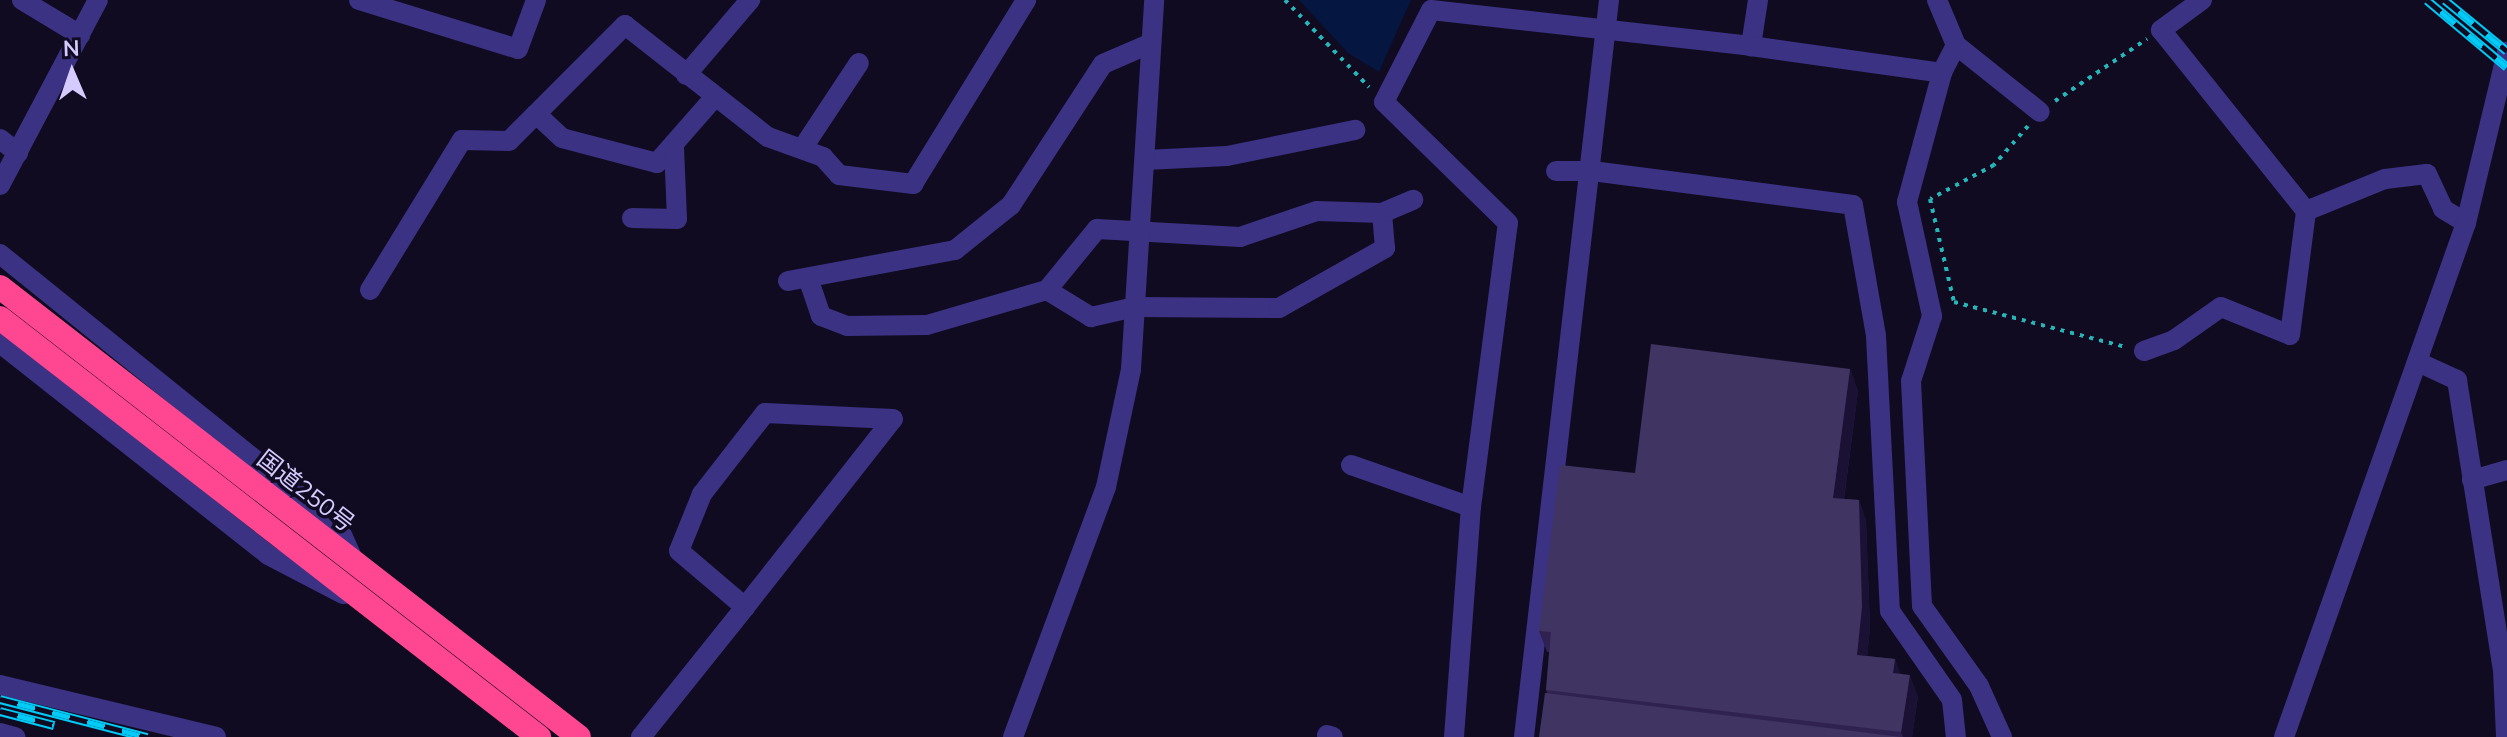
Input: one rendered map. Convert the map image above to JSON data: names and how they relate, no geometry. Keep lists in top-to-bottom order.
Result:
{
  "streets": {
    "highway": ["国道250号"]
  },
  "north": "top"
}
